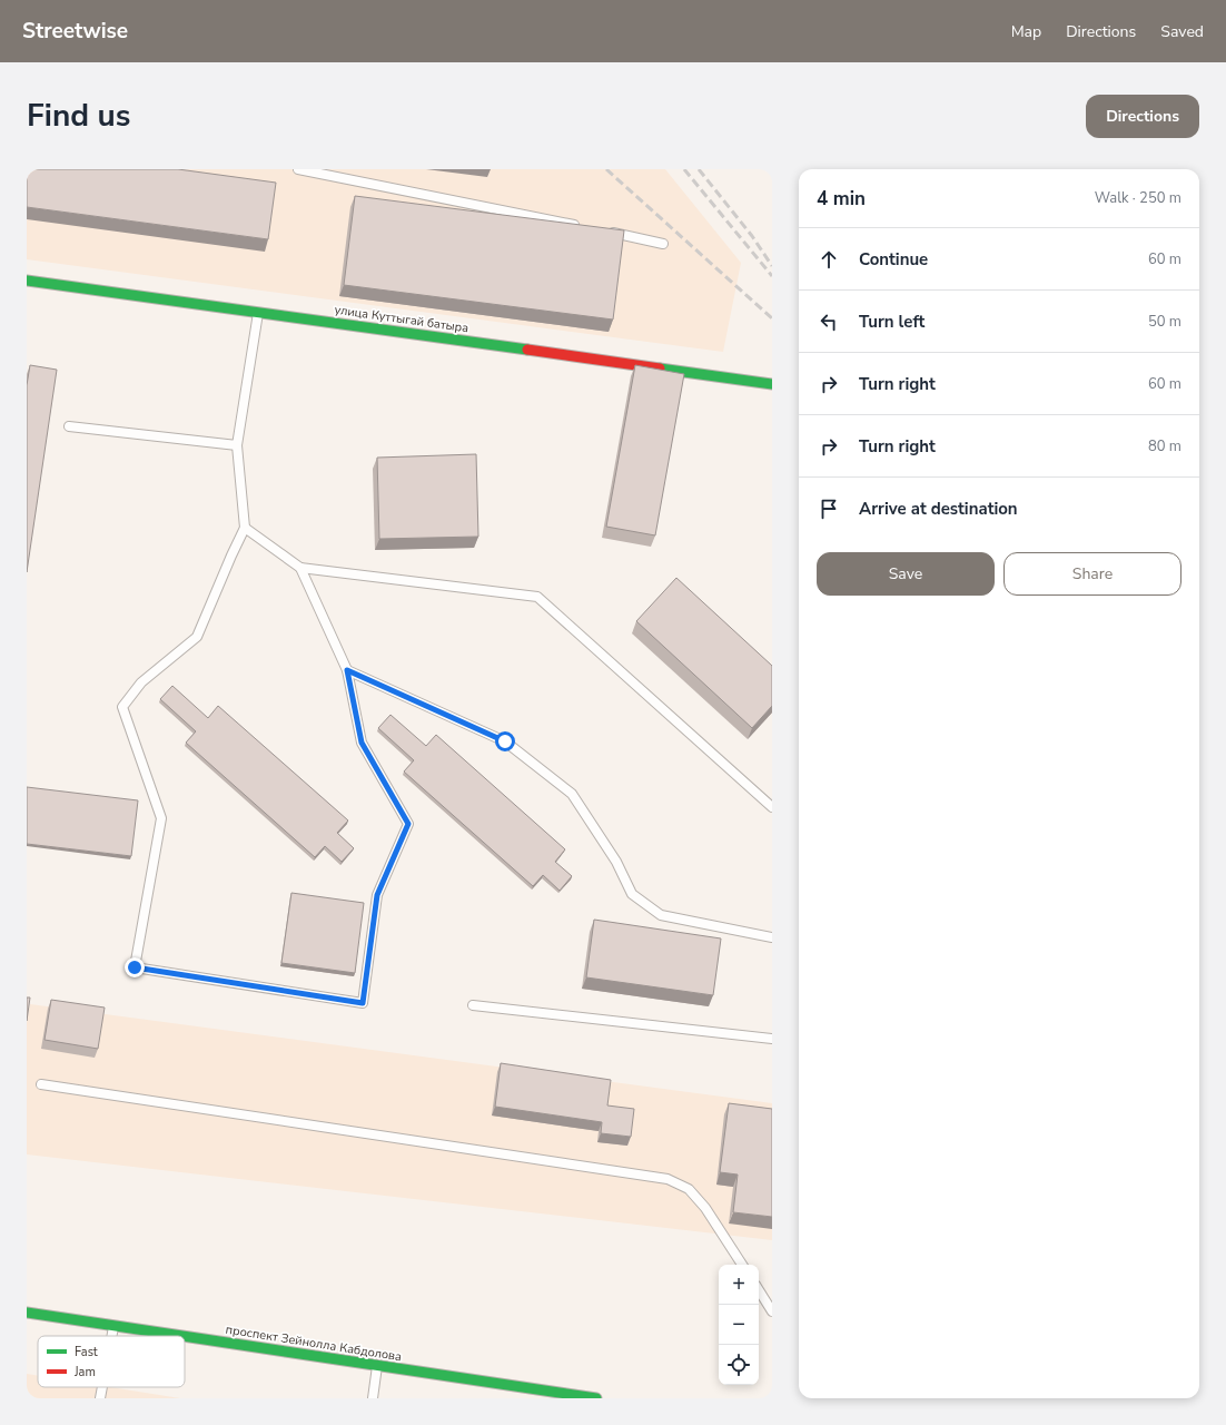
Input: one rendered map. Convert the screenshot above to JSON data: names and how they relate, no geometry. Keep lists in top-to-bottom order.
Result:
{
  "streets": {
    "street": ["улица Куттыгай батыра", "проспект Зейнолла Кабдолова"]
  },
  "legend": ["Fast", "Jam"],
  "page": {
    "header": "Streetwise",
    "nav": ["Map", "Directions", "Saved"],
    "title": "Find us",
    "buttons": [
      "Directions",
      ["Save", "Share"]
    ],
    "heading": ["4 min", "Walk · 250 m"],
    "list": [
      ["Continue", "60 m"],
      ["Turn left", "50 m"],
      ["Turn right", "60 m"],
      ["Turn right", "80 m"],
      "Arrive at destination"
    ],
    "map_buttons": ["+", "−"]
  }
}
